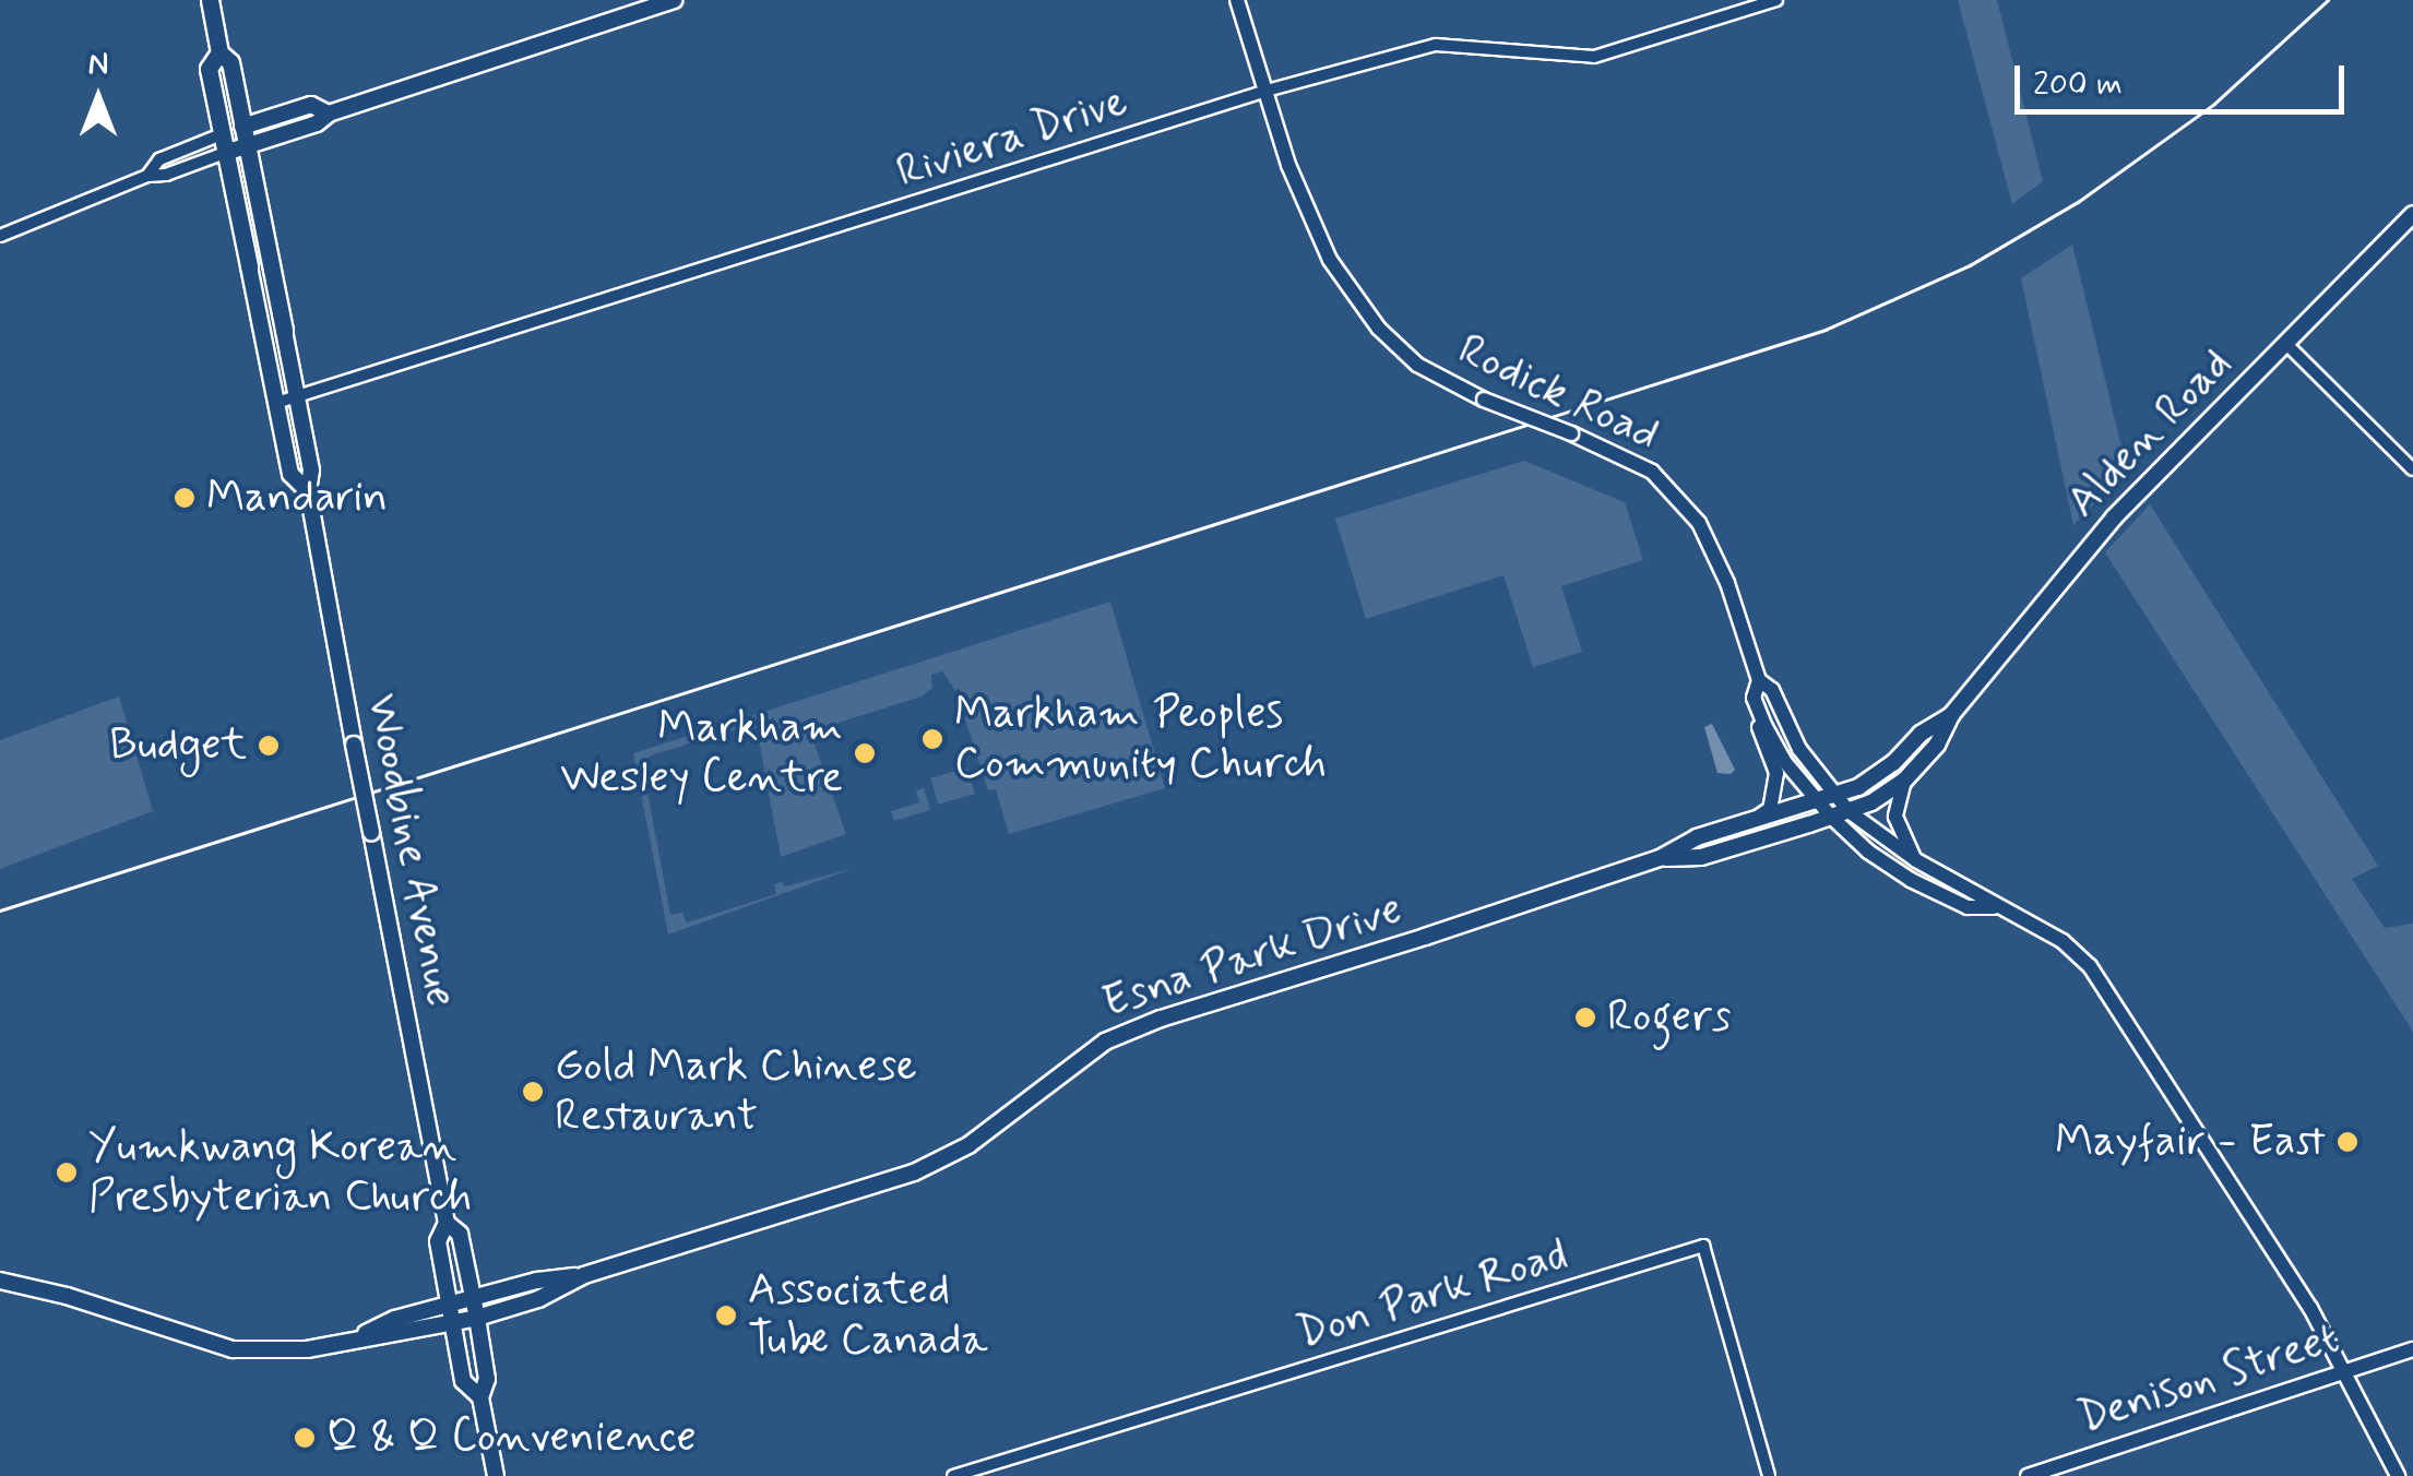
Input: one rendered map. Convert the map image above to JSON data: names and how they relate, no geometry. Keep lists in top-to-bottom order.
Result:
{
  "streets": {
    "main road": ["Alden Road", "Woodbine Avenue", "Esna Park Drive"],
    "street": [
      "Riviera Drive",
      "Rodick Road",
      "Don Park Road",
      "Denison Street"
    ]
  },
  "crossings": [
    ["Riviera Drive", "Rodick Road"],
    ["Riviera Drive", "Woodbine Avenue"],
    ["Rodick Road", "Alden Road"],
    ["Rodick Road", "Esna Park Drive"],
    ["Alden Road", "Esna Park Drive"],
    ["Woodbine Avenue", "Esna Park Drive"]
  ],
  "places": [
    "Mandarin",
    "Markham Peoples Community Church",
    "Budget",
    "Markham Wesley Centre",
    "Rogers",
    "Gold Mark Chinese Restaurant",
    "Mayfair - East",
    "Yumkwang Korean Presbyterian Church",
    "Associated Tube Canada",
    "Q & Q Convenience"
  ],
  "scale_bar": "200 m",
  "north": "top"
}
